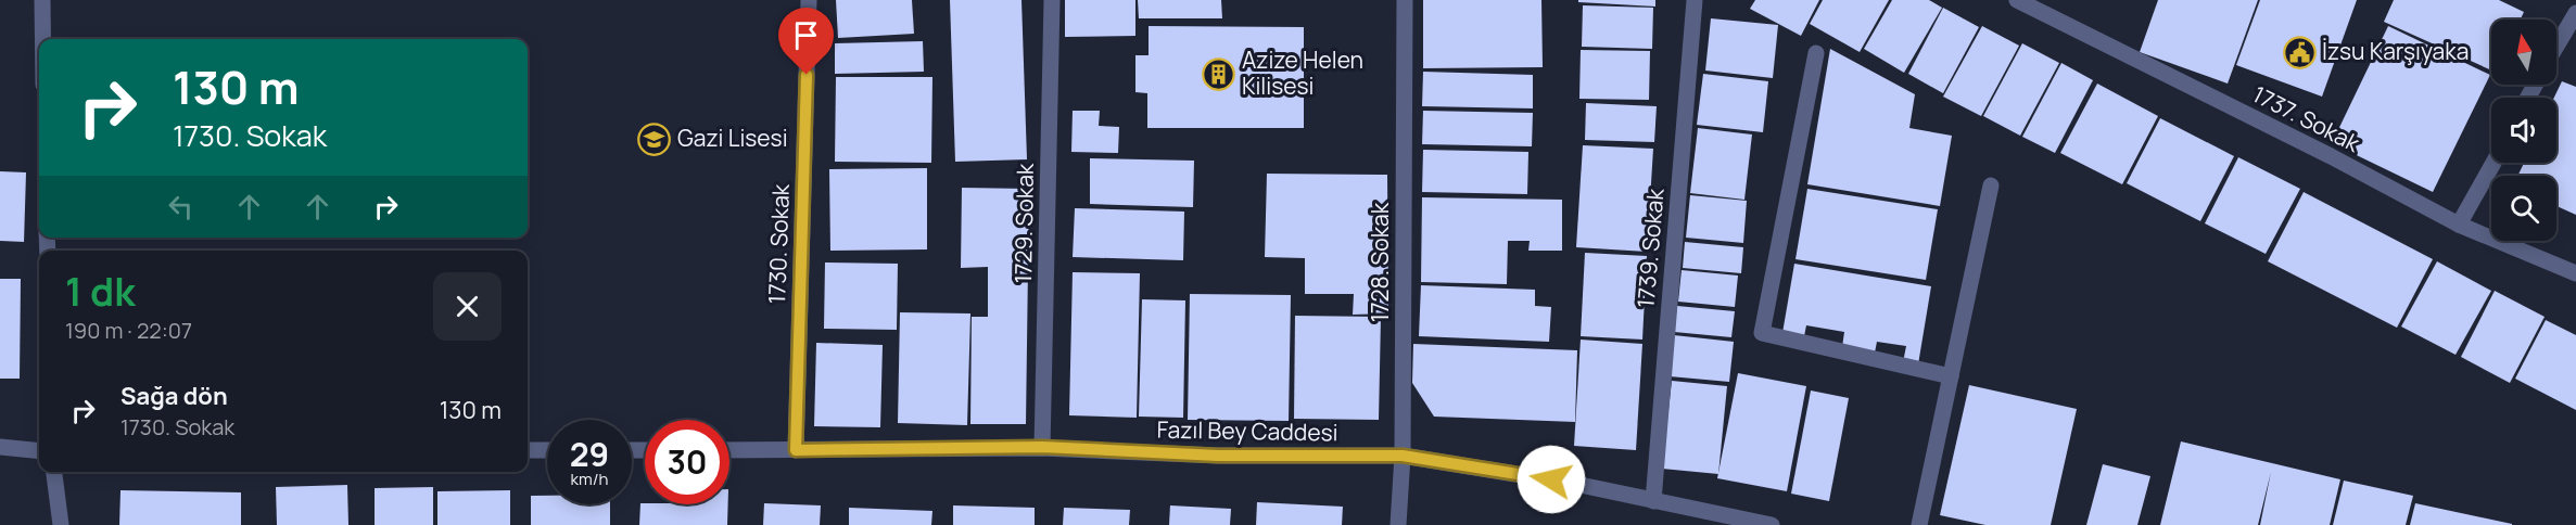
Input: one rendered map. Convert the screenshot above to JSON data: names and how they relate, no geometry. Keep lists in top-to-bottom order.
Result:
{
  "streets": {
    "street": [
      "1737. Sokak",
      "1729. Sokak",
      "1730. Sokak",
      "1739. Sokak",
      "1728. Sokak",
      "Fazıl Bey Caddesi"
    ]
  },
  "crossings": [
    ["1729. Sokak", "Fazıl Bey Caddesi"],
    ["1730. Sokak", "Fazıl Bey Caddesi"],
    ["1739. Sokak", "Fazıl Bey Caddesi"],
    ["1728. Sokak", "Fazıl Bey Caddesi"]
  ],
  "places": {
    "public building": ["İzsu Karşıyaka"],
    "building": ["Azize Helen Kilisesi"],
    "school or university": ["Gazi Lisesi"]
  },
  "north": "top",
  "page": {
    "turn": ["130 m", "1730. Sokak"],
    "heading": ["1 dk", "190 m · 22:07"],
    "list": [
      {
        "name": "Sağa dön",
        "note": "1730. Sokak",
        "value": "130 m"
      }
    ],
    "speed": "29 km/h",
    "limit": "30"
  }
}
